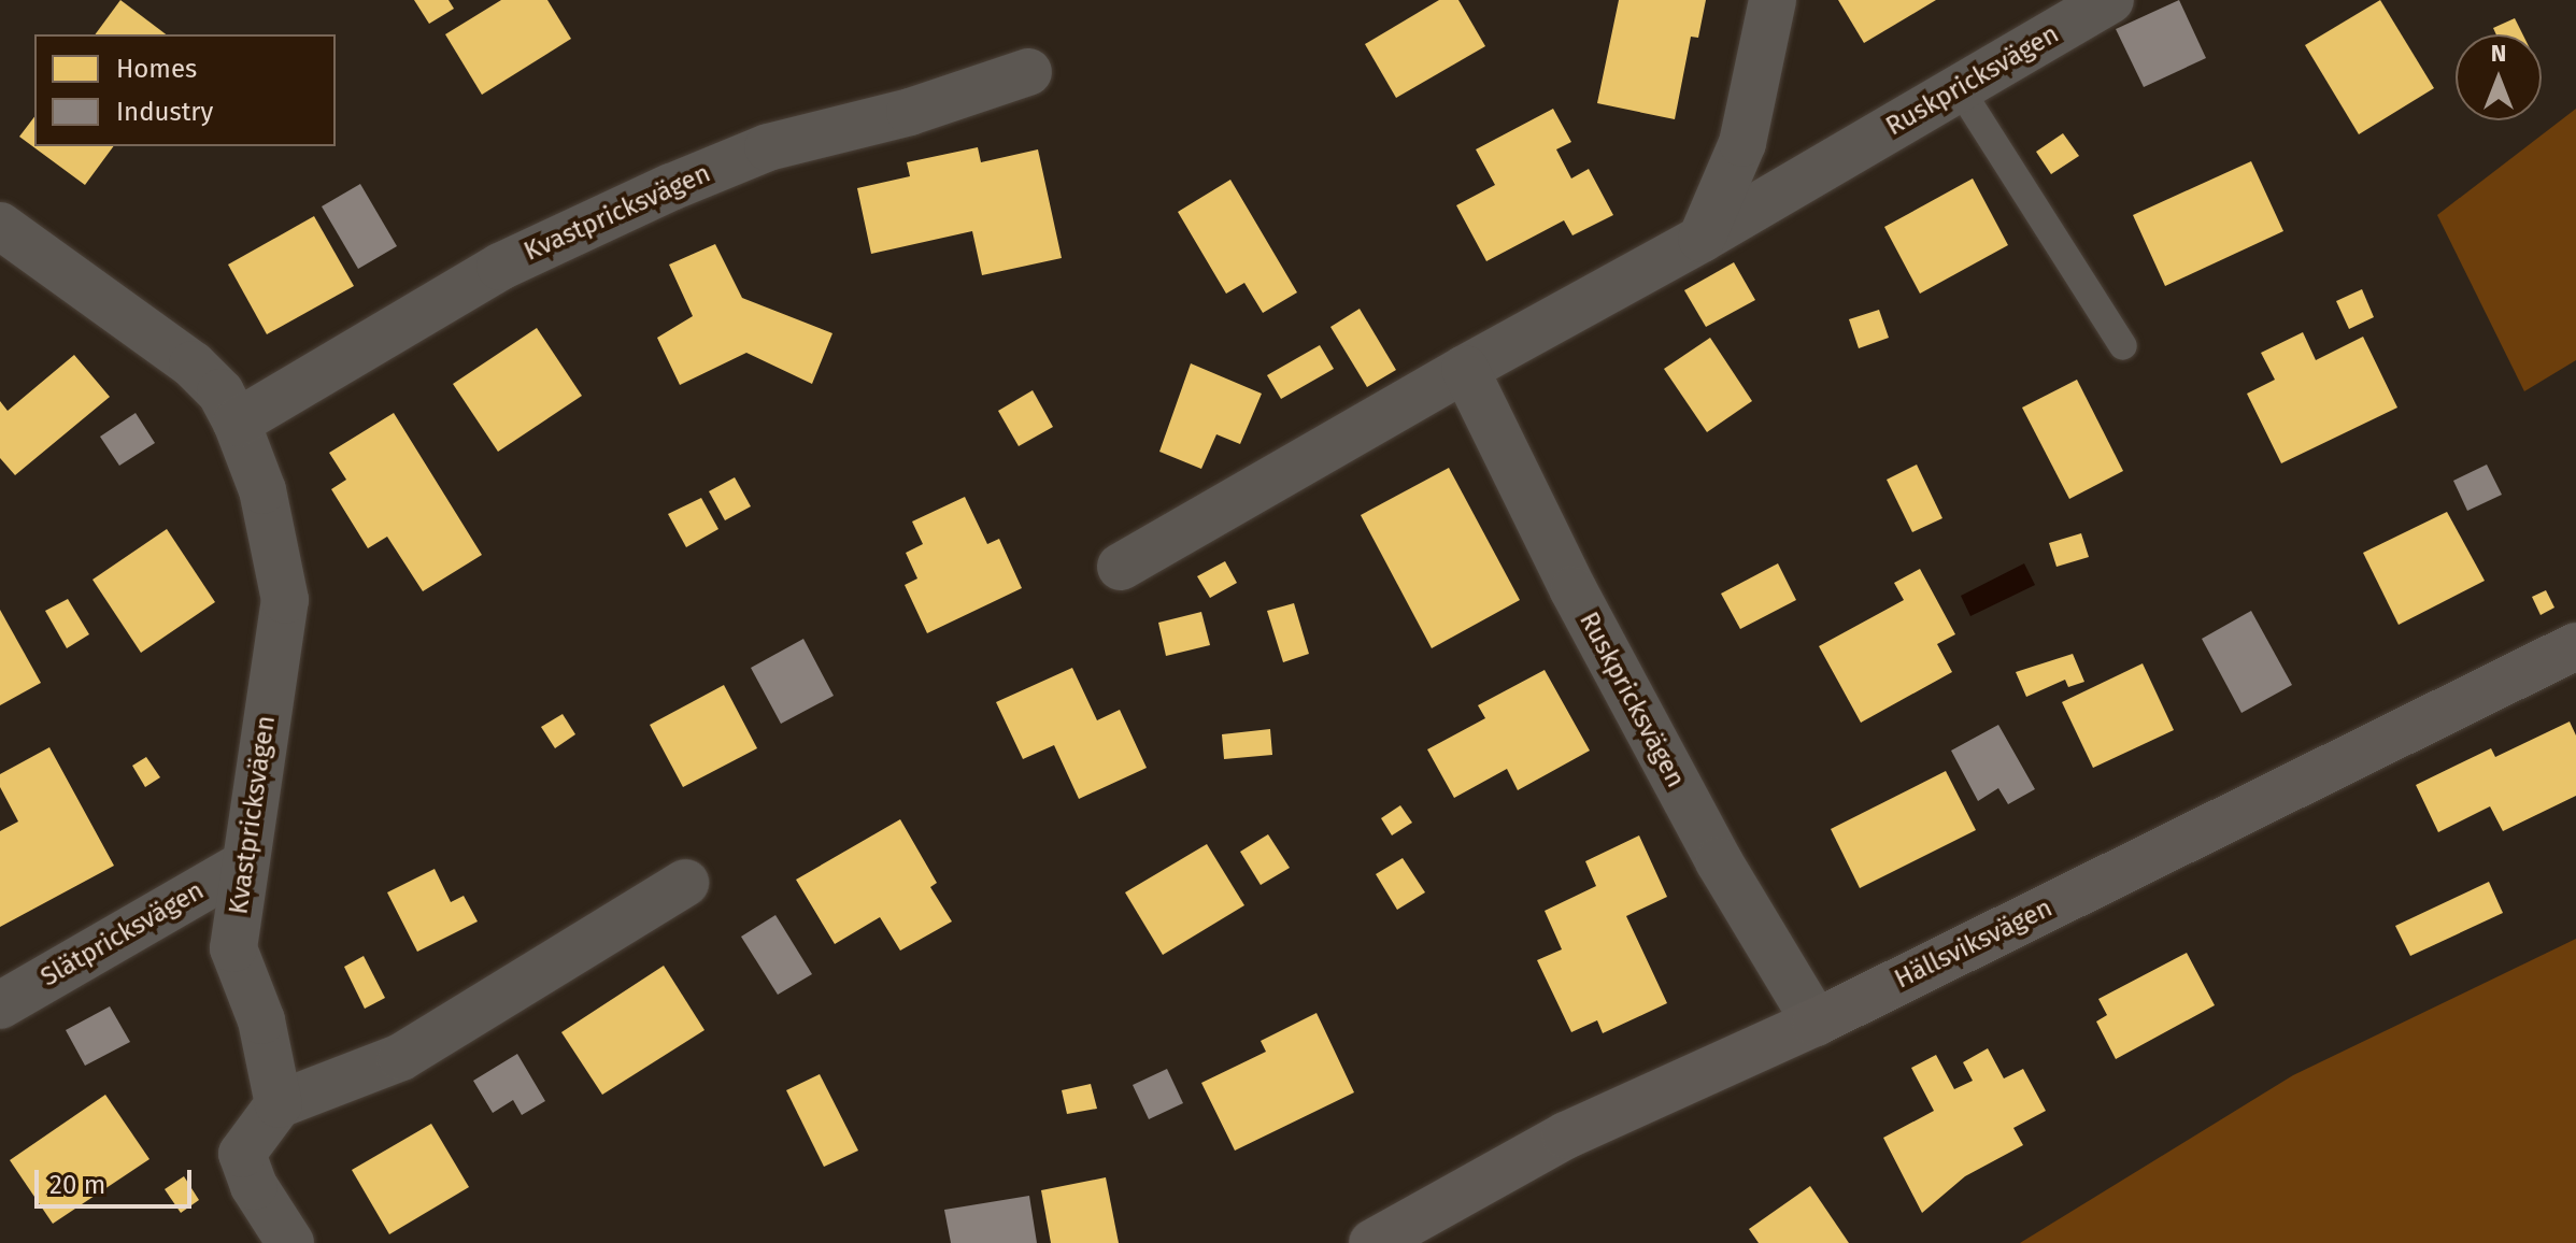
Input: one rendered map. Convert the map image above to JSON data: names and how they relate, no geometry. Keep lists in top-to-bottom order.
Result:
{
  "streets": {
    "street": [
      "Ruskpricksvägen",
      "Kvastpricksvägen",
      "Slätpricksvägen",
      "Hällsviksvägen"
    ]
  },
  "crossings": [
    ["Ruskpricksvägen", "Hällsviksvägen"],
    ["Kvastpricksvägen", "Slätpricksvägen"]
  ],
  "legend": ["Homes", "Industry"],
  "scale_bar": "20 m",
  "north": "top"
}
